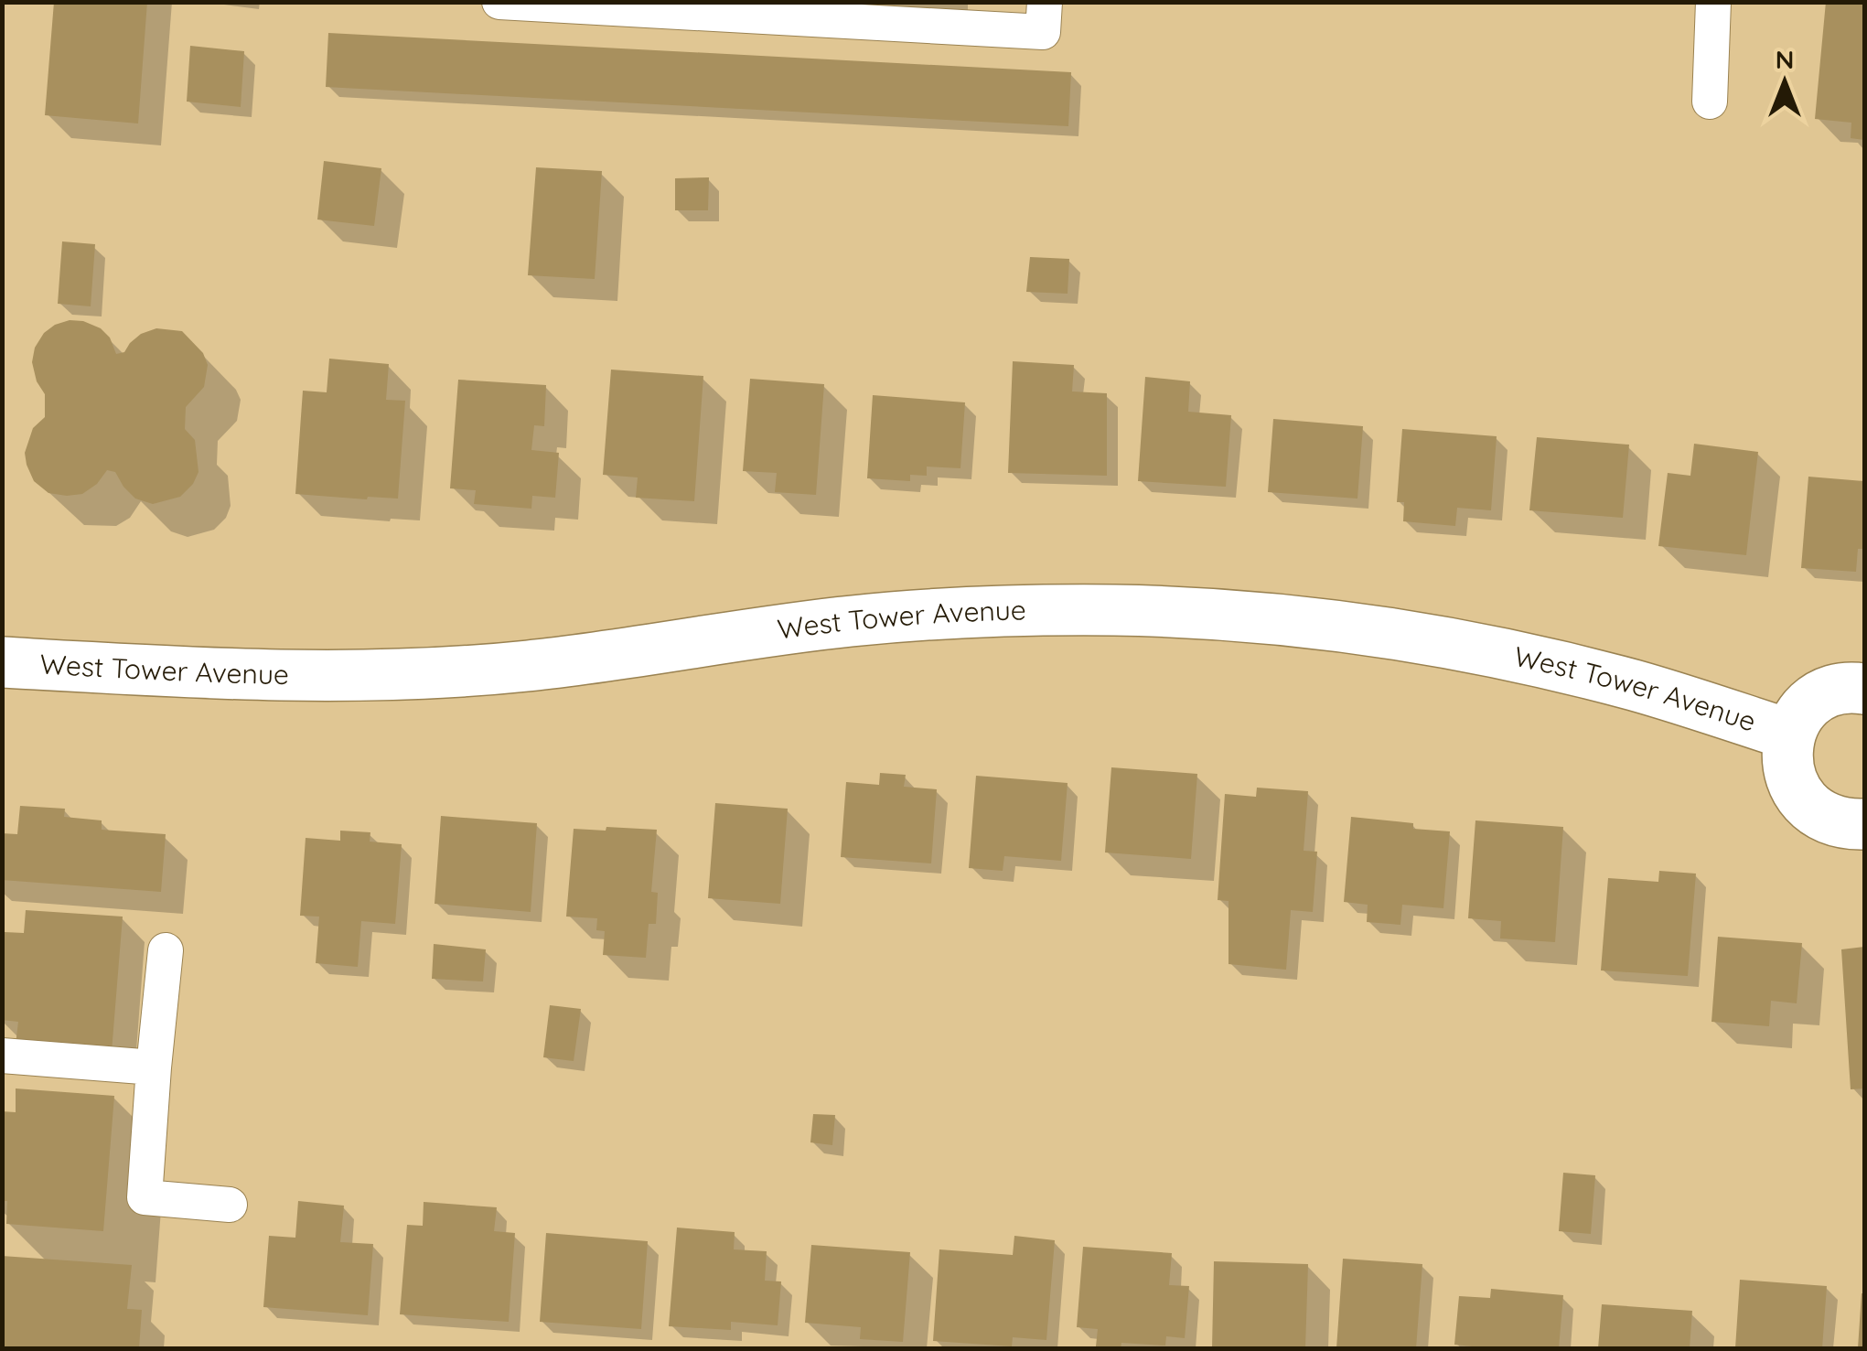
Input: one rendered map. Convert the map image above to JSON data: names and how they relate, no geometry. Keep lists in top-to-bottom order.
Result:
{
  "streets": {
    "street": ["West Tower Avenue"]
  },
  "north": "top"
}
